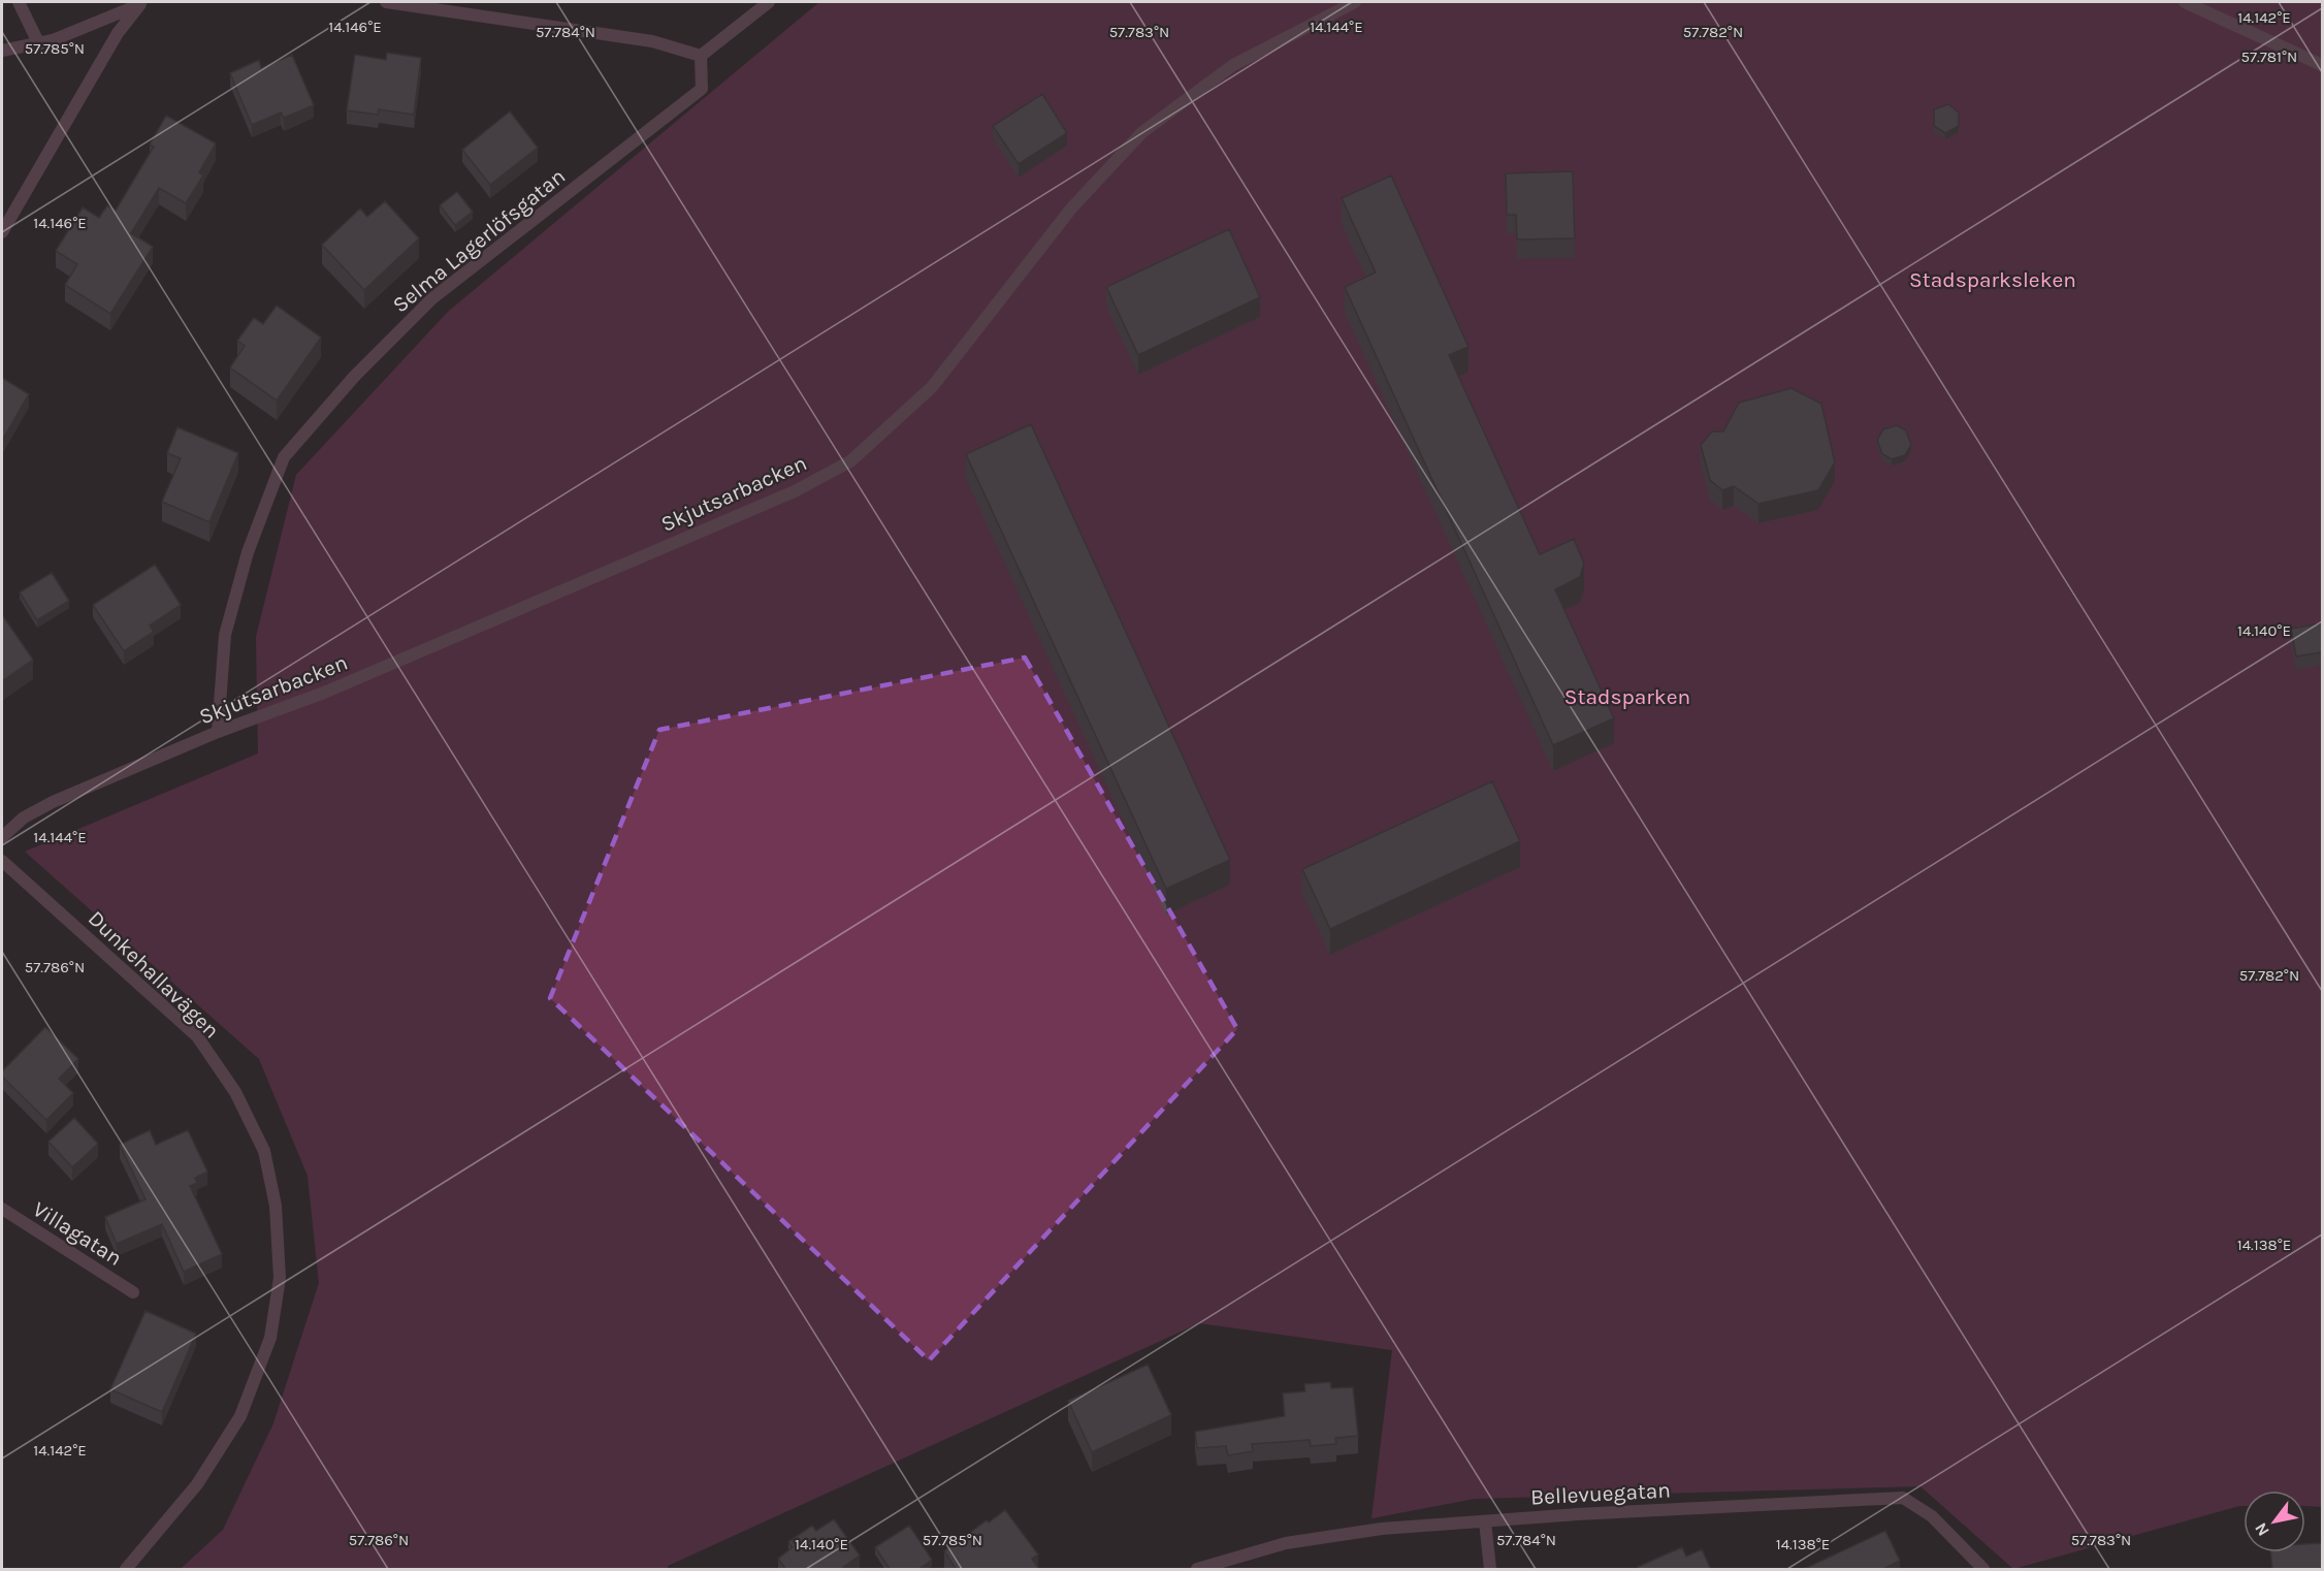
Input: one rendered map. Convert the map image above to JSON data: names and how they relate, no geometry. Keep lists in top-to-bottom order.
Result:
{
  "streets": {
    "street": [
      "Selma Lagerlöfsgatan",
      "Skjutsarbacken",
      "Dunkehallavägen",
      "Villagatan",
      "Bellevuegatan"
    ]
  },
  "crossings": [
    ["Selma Lagerlöfsgatan", "Skjutsarbacken"]
  ],
  "parks": ["Stadsparksleken", "Stadsparken"],
  "north": "bottom left",
  "coordinates": [
    "14.142°E",
    "14.146°E",
    "14.144°E",
    "57.784°N",
    "57.783°N",
    "57.782°N",
    "57.785°N",
    "57.781°N",
    "14.140°E",
    "57.786°N",
    "14.138°E"
  ]
}
